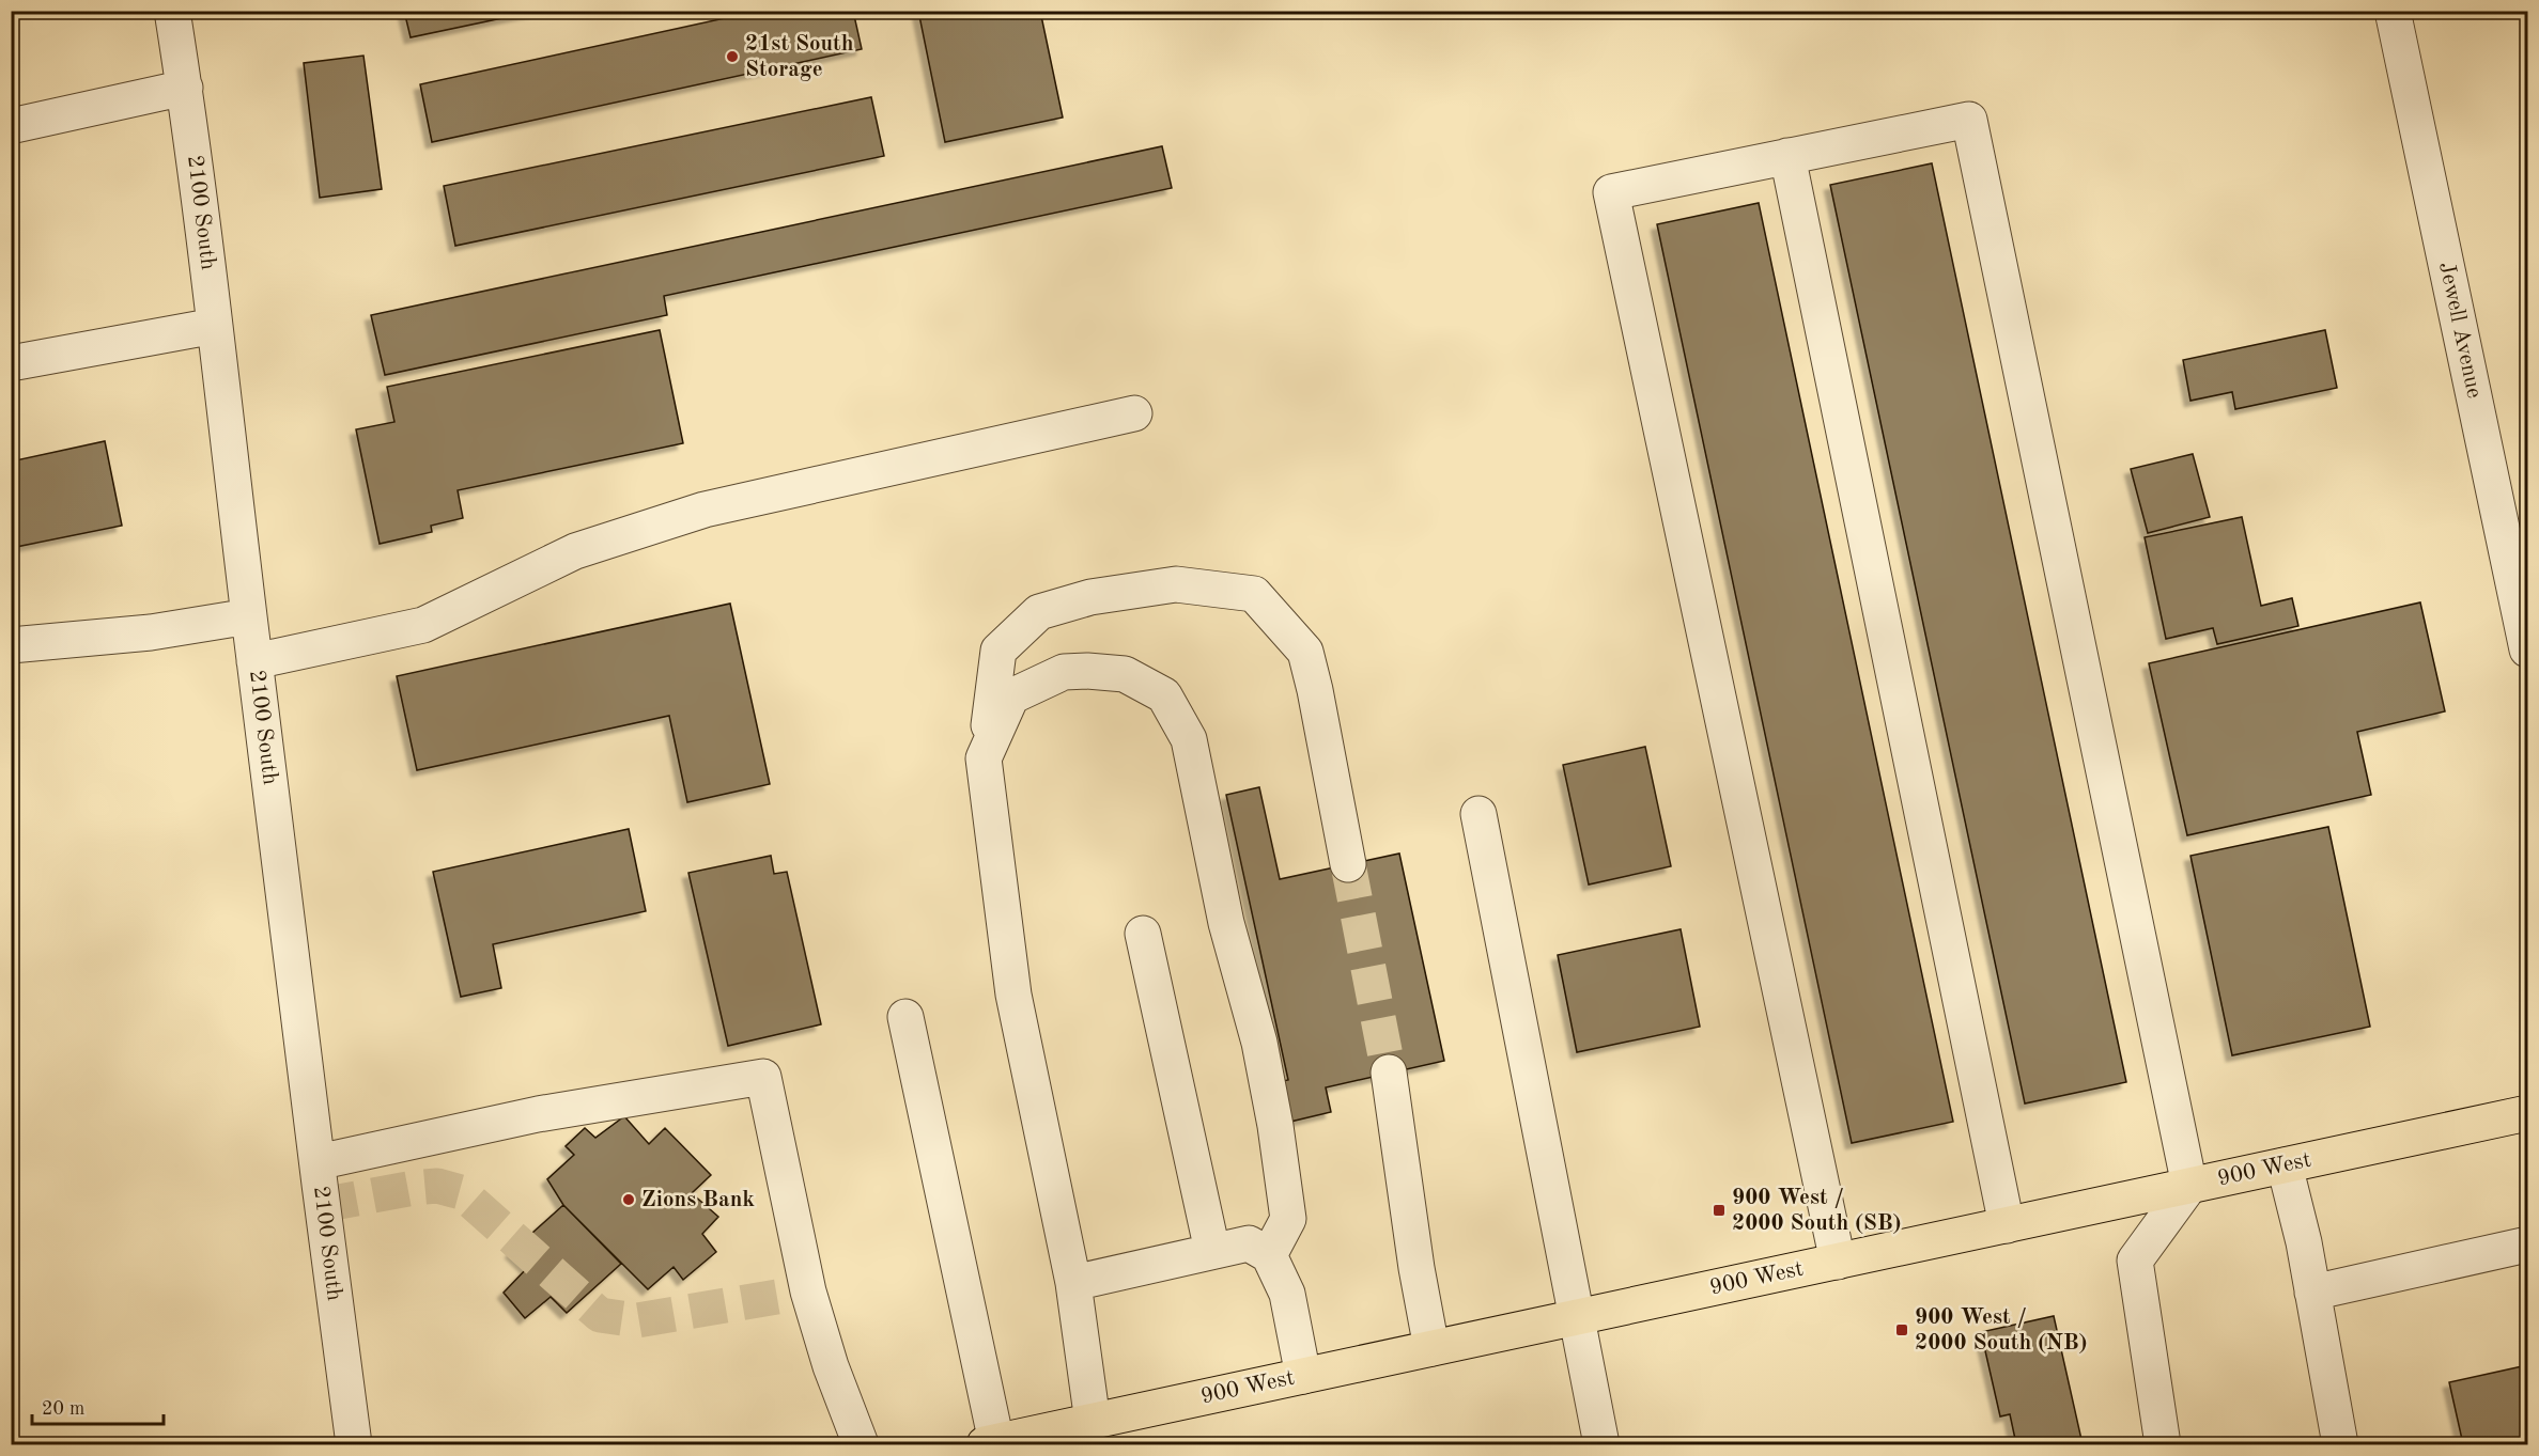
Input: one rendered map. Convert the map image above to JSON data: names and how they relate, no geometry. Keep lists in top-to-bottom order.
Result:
{
  "streets": {
    "main road": ["900 West"],
    "street": ["2100 South", "Jewell Avenue"]
  },
  "places": {
    "other": ["21st South Storage", "Zions Bank"],
    "transit": ["900 West / 2000 South (SB)", "900 West / 2000 South (NB)"]
  },
  "scale_bar": "20 m"
}
